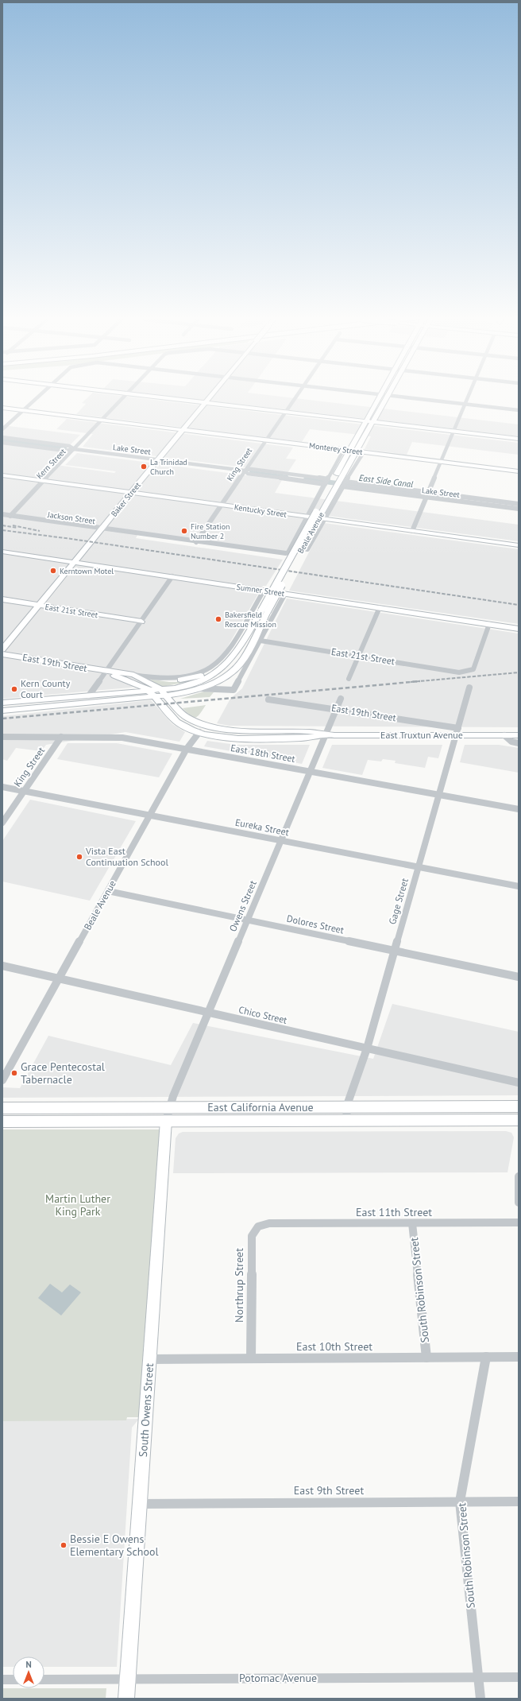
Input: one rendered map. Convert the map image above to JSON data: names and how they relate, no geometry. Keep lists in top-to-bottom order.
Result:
{
  "streets": {
    "main road": [
      "Monterey Street",
      "Baker Street",
      "Kentucky Street",
      "Beale Avenue",
      "Sumner Street",
      "East 21st Street",
      "East 19th Street",
      "East Truxtun Avenue",
      "East California Avenue",
      "South Owens Street"
    ],
    "street": [
      "Lake Street",
      "Kern Street",
      "King Street",
      "Jackson Street",
      "East 18th Street",
      "Eureka Street",
      "Gage Street",
      "Owens Street",
      "Dolores Street",
      "Chico Street",
      "East 11th Street",
      "Northrup Street",
      "South Robinson Street",
      "East 10th Street",
      "East 9th Street",
      "Potomac Avenue"
    ]
  },
  "crossings": [
    ["Monterey Street", "Kern Street"],
    ["Monterey Street", "King Street"],
    ["Monterey Street", "Baker Street"],
    ["Monterey Street", "Beale Avenue"],
    ["Lake Street", "Kern Street"],
    ["Lake Street", "King Street"],
    ["Lake Street", "Baker Street"],
    ["Kern Street", "Kentucky Street"],
    ["Kern Street", "Jackson Street"],
    ["King Street", "Kentucky Street"],
    ["King Street", "Jackson Street"],
    ["King Street", "East 18th Street"],
    ["King Street", "Eureka Street"],
    ["Baker Street", "Kentucky Street"],
    ["Baker Street", "Jackson Street"],
    ["Baker Street", "Sumner Street"],
    ["Baker Street", "East 21st Street"],
    ["Beale Avenue", "East 19th Street"],
    ["Beale Avenue", "East Truxtun Avenue"],
    ["Beale Avenue", "East 18th Street"],
    ["Beale Avenue", "Eureka Street"],
    ["Beale Avenue", "Dolores Street"],
    ["Beale Avenue", "Chico Street"],
    ["Sumner Street", "East 21st Street"],
    ["East 19th Street", "East Truxtun Avenue"],
    ["East 19th Street", "Gage Street"],
    ["East 19th Street", "Owens Street"],
    ["East Truxtun Avenue", "Gage Street"],
    ["East Truxtun Avenue", "Owens Street"],
    ["East 18th Street", "Gage Street"],
    ["East 18th Street", "Owens Street"],
    ["Eureka Street", "Gage Street"],
    ["Eureka Street", "Owens Street"],
    ["Gage Street", "Dolores Street"],
    ["Gage Street", "Chico Street"],
    ["Gage Street", "East California Avenue"],
    ["Owens Street", "Dolores Street"],
    ["Owens Street", "Chico Street"],
    ["Owens Street", "East California Avenue"],
    ["Owens Street", "South Owens Street"],
    ["East California Avenue", "South Owens Street"],
    ["East 11th Street", "Northrup Street"],
    ["East 11th Street", "South Robinson Street"],
    ["Northrup Street", "East 10th Street"],
    ["South Robinson Street", "East 10th Street"],
    ["South Robinson Street", "East 9th Street"],
    ["South Robinson Street", "Potomac Avenue"],
    ["East 10th Street", "South Owens Street"],
    ["South Owens Street", "East 9th Street"],
    ["South Owens Street", "Potomac Avenue"]
  ],
  "water": ["East Side Canal"],
  "parks": ["Martin Luther King Park"],
  "places": [
    "La Trinidad Church",
    "Fire Station Number 2",
    "Kerntown Motel",
    "Bakersfield Rescue Mission",
    "Kern County Court",
    "Vista East Continuation School",
    "Grace Pentecostal Tabernacle",
    "Bessie E Owens Elementary School"
  ],
  "north": "top"
}
